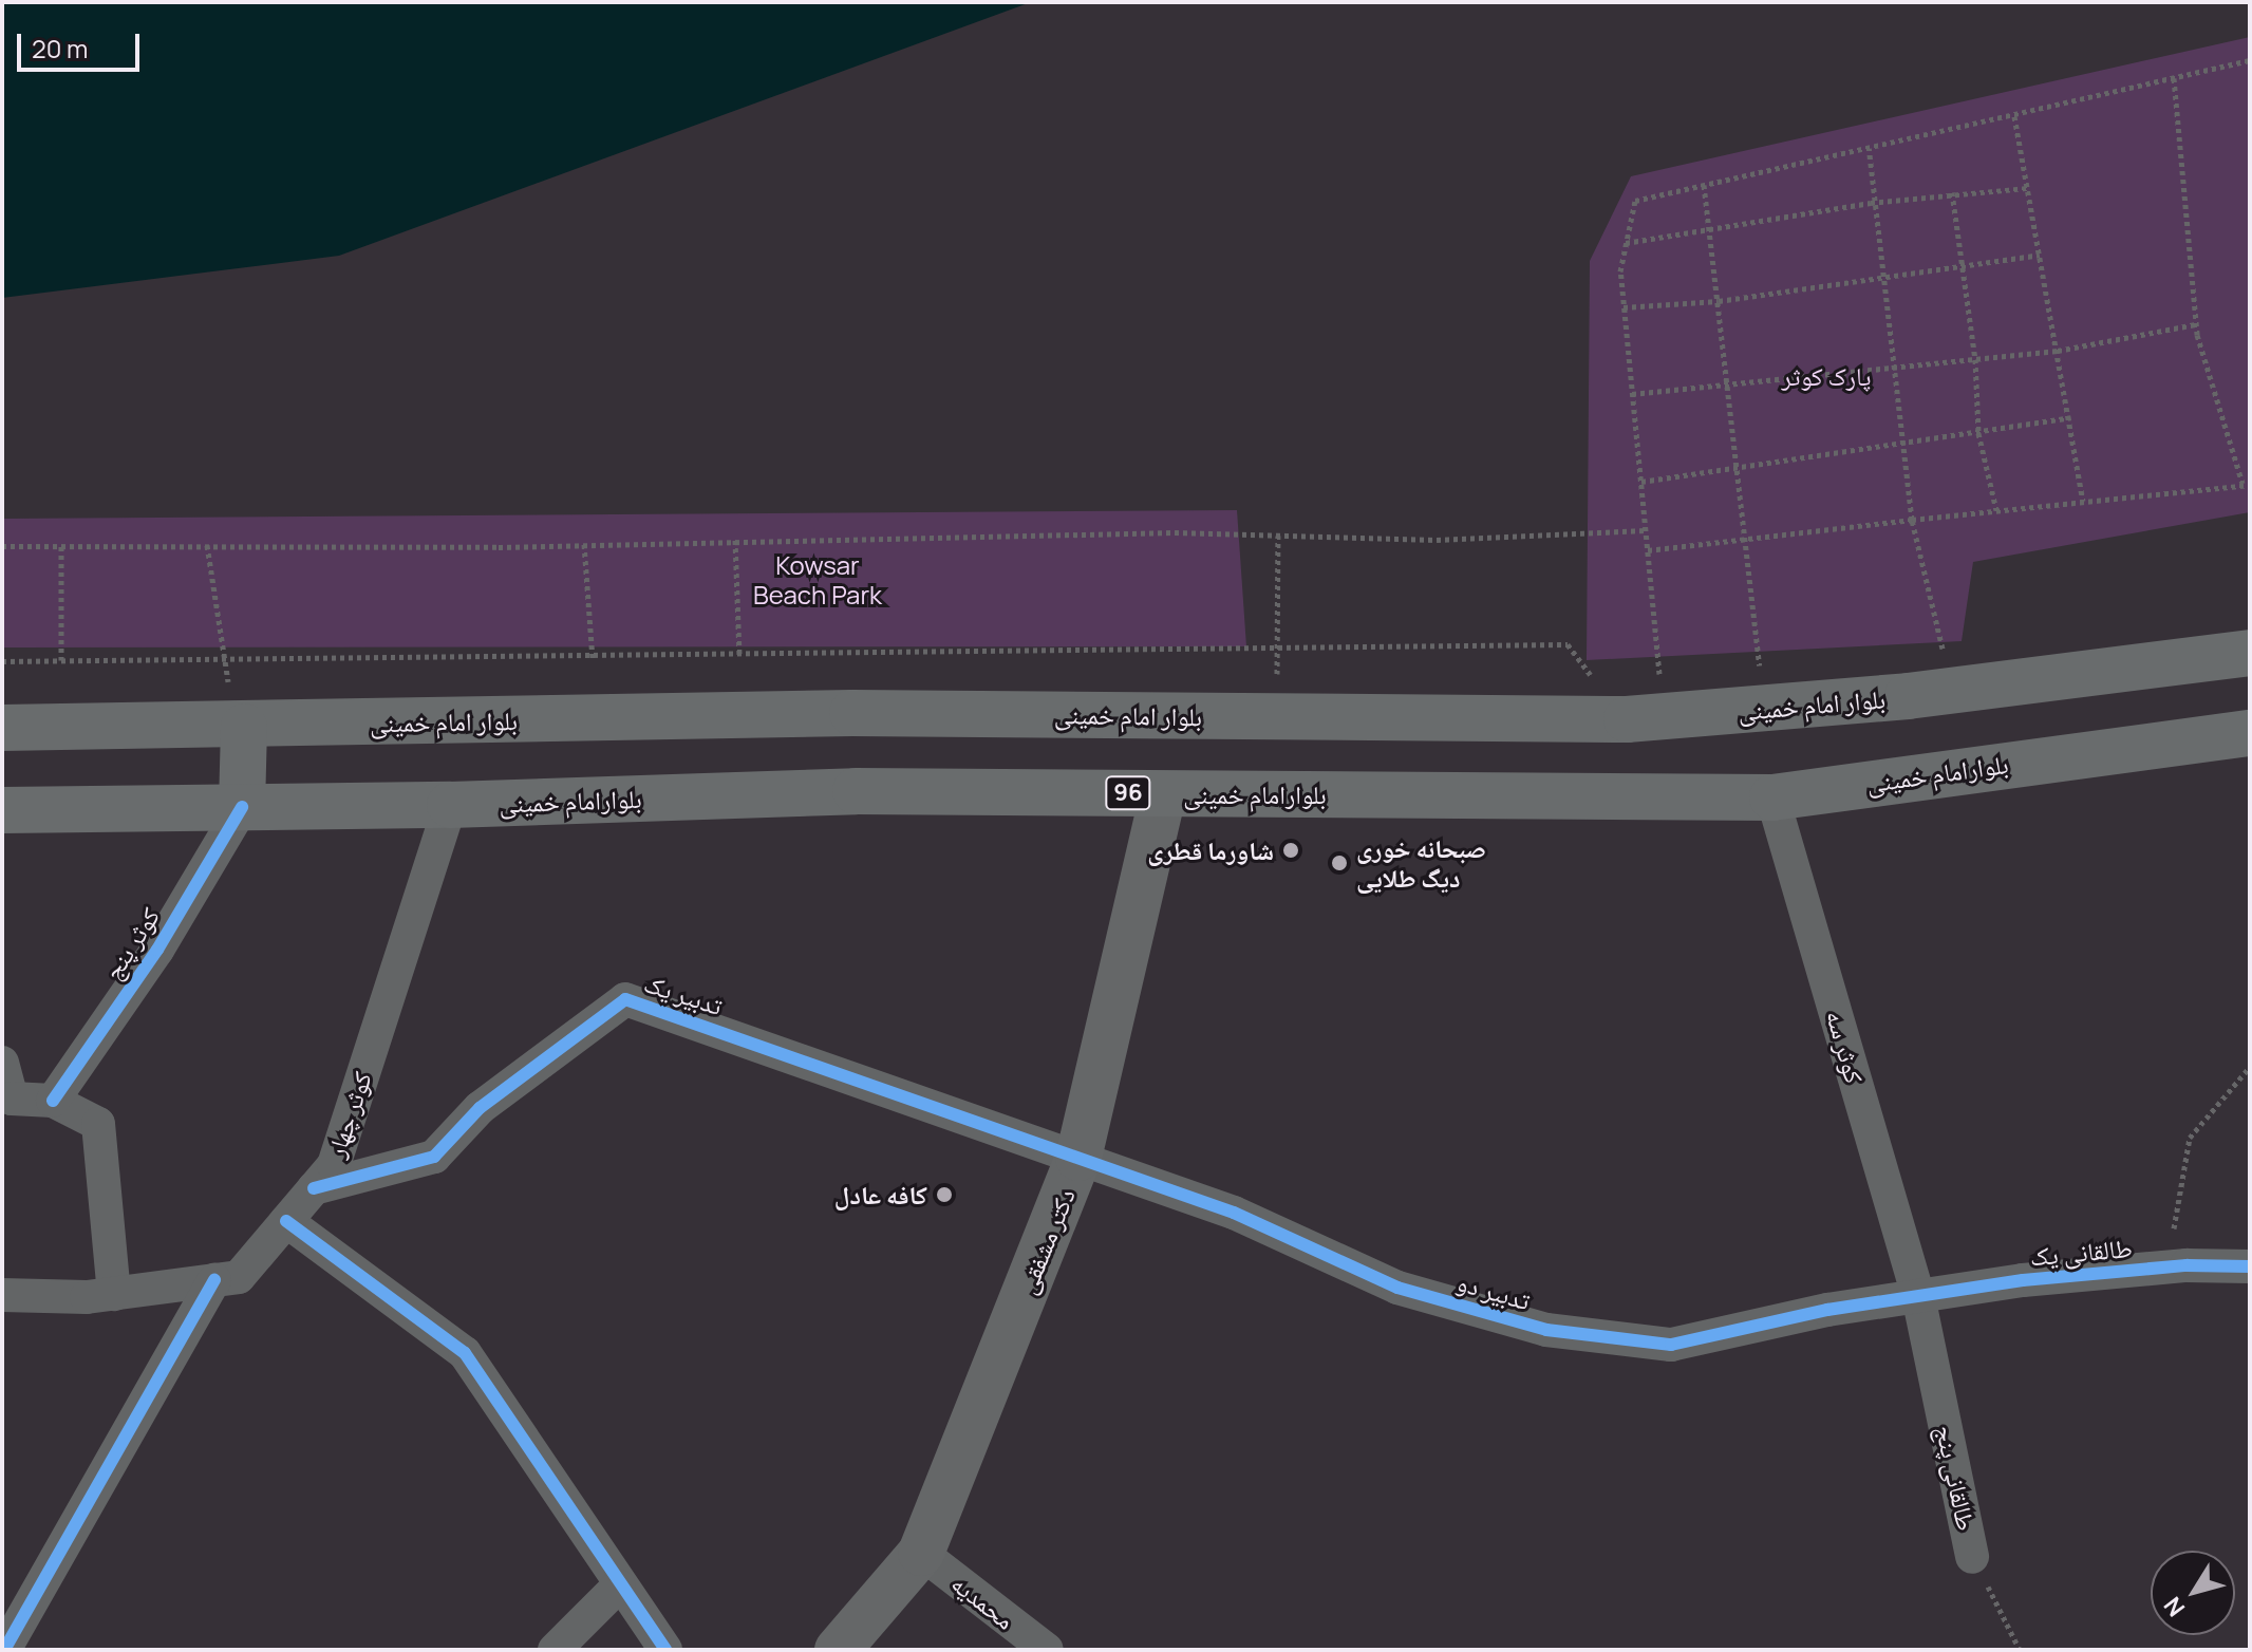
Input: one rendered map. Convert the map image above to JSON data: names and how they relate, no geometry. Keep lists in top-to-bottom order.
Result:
{
  "streets": {
    "highway": ["بلوار امام خمینی", "بلوارامام خمینی", "96"],
    "street": [
      "کوثر پنج",
      "تدبیر یک",
      "کوثر سه",
      "کوثر چهار",
      "دکتر مشفقی",
      "طالقانی یک",
      "تدبیر دو",
      "طالقانی پنج",
      "محمدیه"
    ]
  },
  "crossings": [
    ["بلوارامام خمینی", "کوثر پنج"],
    ["بلوارامام خمینی", "کوثر سه"],
    ["بلوارامام خمینی", "کوثر چهار"],
    ["بلوارامام خمینی", "دکتر مشفقی"],
    ["تدبیر یک", "کوثر چهار"],
    ["تدبیر یک", "دکتر مشفقی"],
    ["تدبیر یک", "تدبیر دو"],
    ["کوثر سه", "طالقانی یک"],
    ["کوثر سه", "تدبیر دو"],
    ["کوثر سه", "طالقانی پنج"],
    ["دکتر مشفقی", "تدبیر دو"],
    ["دکتر مشفقی", "محمدیه"],
    ["طالقانی یک", "تدبیر دو"],
    ["طالقانی یک", "طالقانی پنج"],
    ["تدبیر دو", "طالقانی پنج"]
  ],
  "parks": ["پارک کوثر", "Kowsar Beach Park"],
  "places": ["شاورما قطری", "صبحانه خوری دیگ طلایی", "کافه عادل"],
  "scale_bar": "20 m",
  "north": "bottom left"
}
